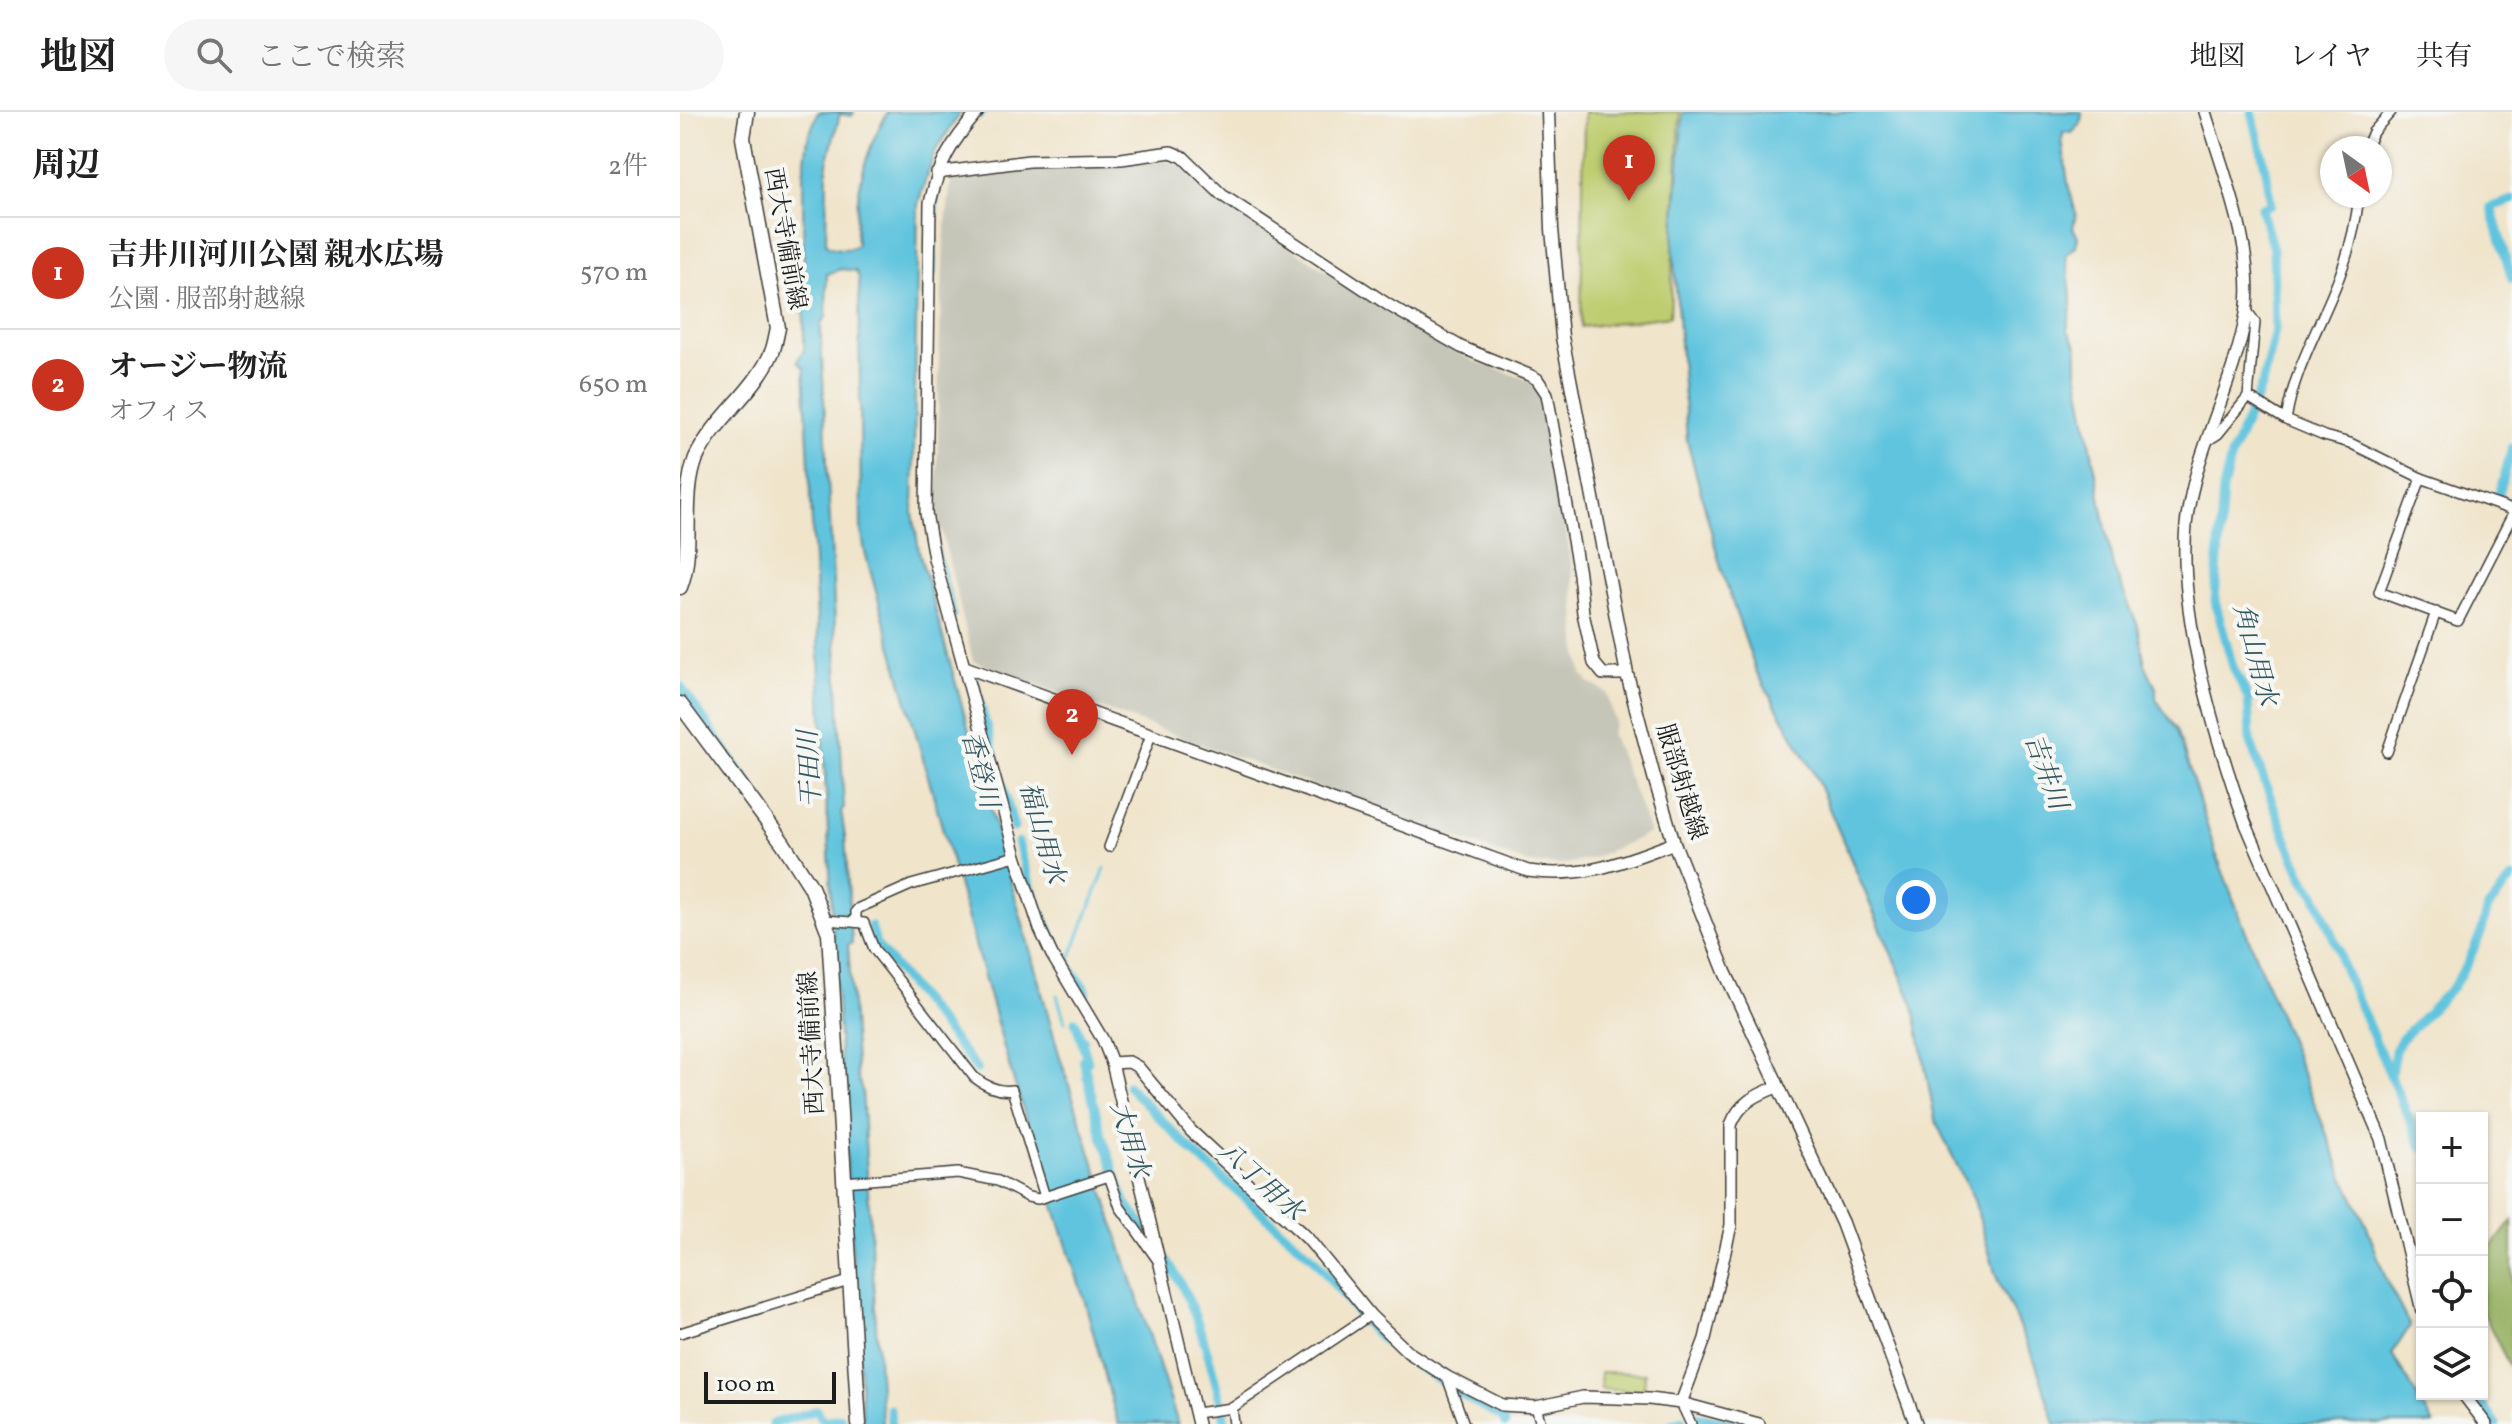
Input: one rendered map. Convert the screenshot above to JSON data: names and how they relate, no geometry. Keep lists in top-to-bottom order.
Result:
{
  "streets": {
    "main road": ["西大寺備前線", "服部射越線"]
  },
  "water": [
    "角山用水",
    "干田川",
    "香登川",
    "吉井川",
    "福山用水",
    "大用水",
    "八丁用水"
  ],
  "scale_bar": "100 m",
  "north": "bottom right",
  "page": {
    "header": "地図",
    "search": "ここで検索",
    "nav": ["地図", "レイヤ", "共有"],
    "heading": ["周辺", "2件"],
    "pins": ["1", "2"],
    "list": [
      {
        "mark": "1",
        "name": "吉井川河川公園 親水広場",
        "note": "公園 · 服部射越線",
        "value": "570 m"
      },
      {
        "mark": "2",
        "name": "オージー物流",
        "note": "オフィス",
        "value": "650 m"
      }
    ],
    "map_buttons": ["+", "−"],
    "scale": "100 m"
  }
}
